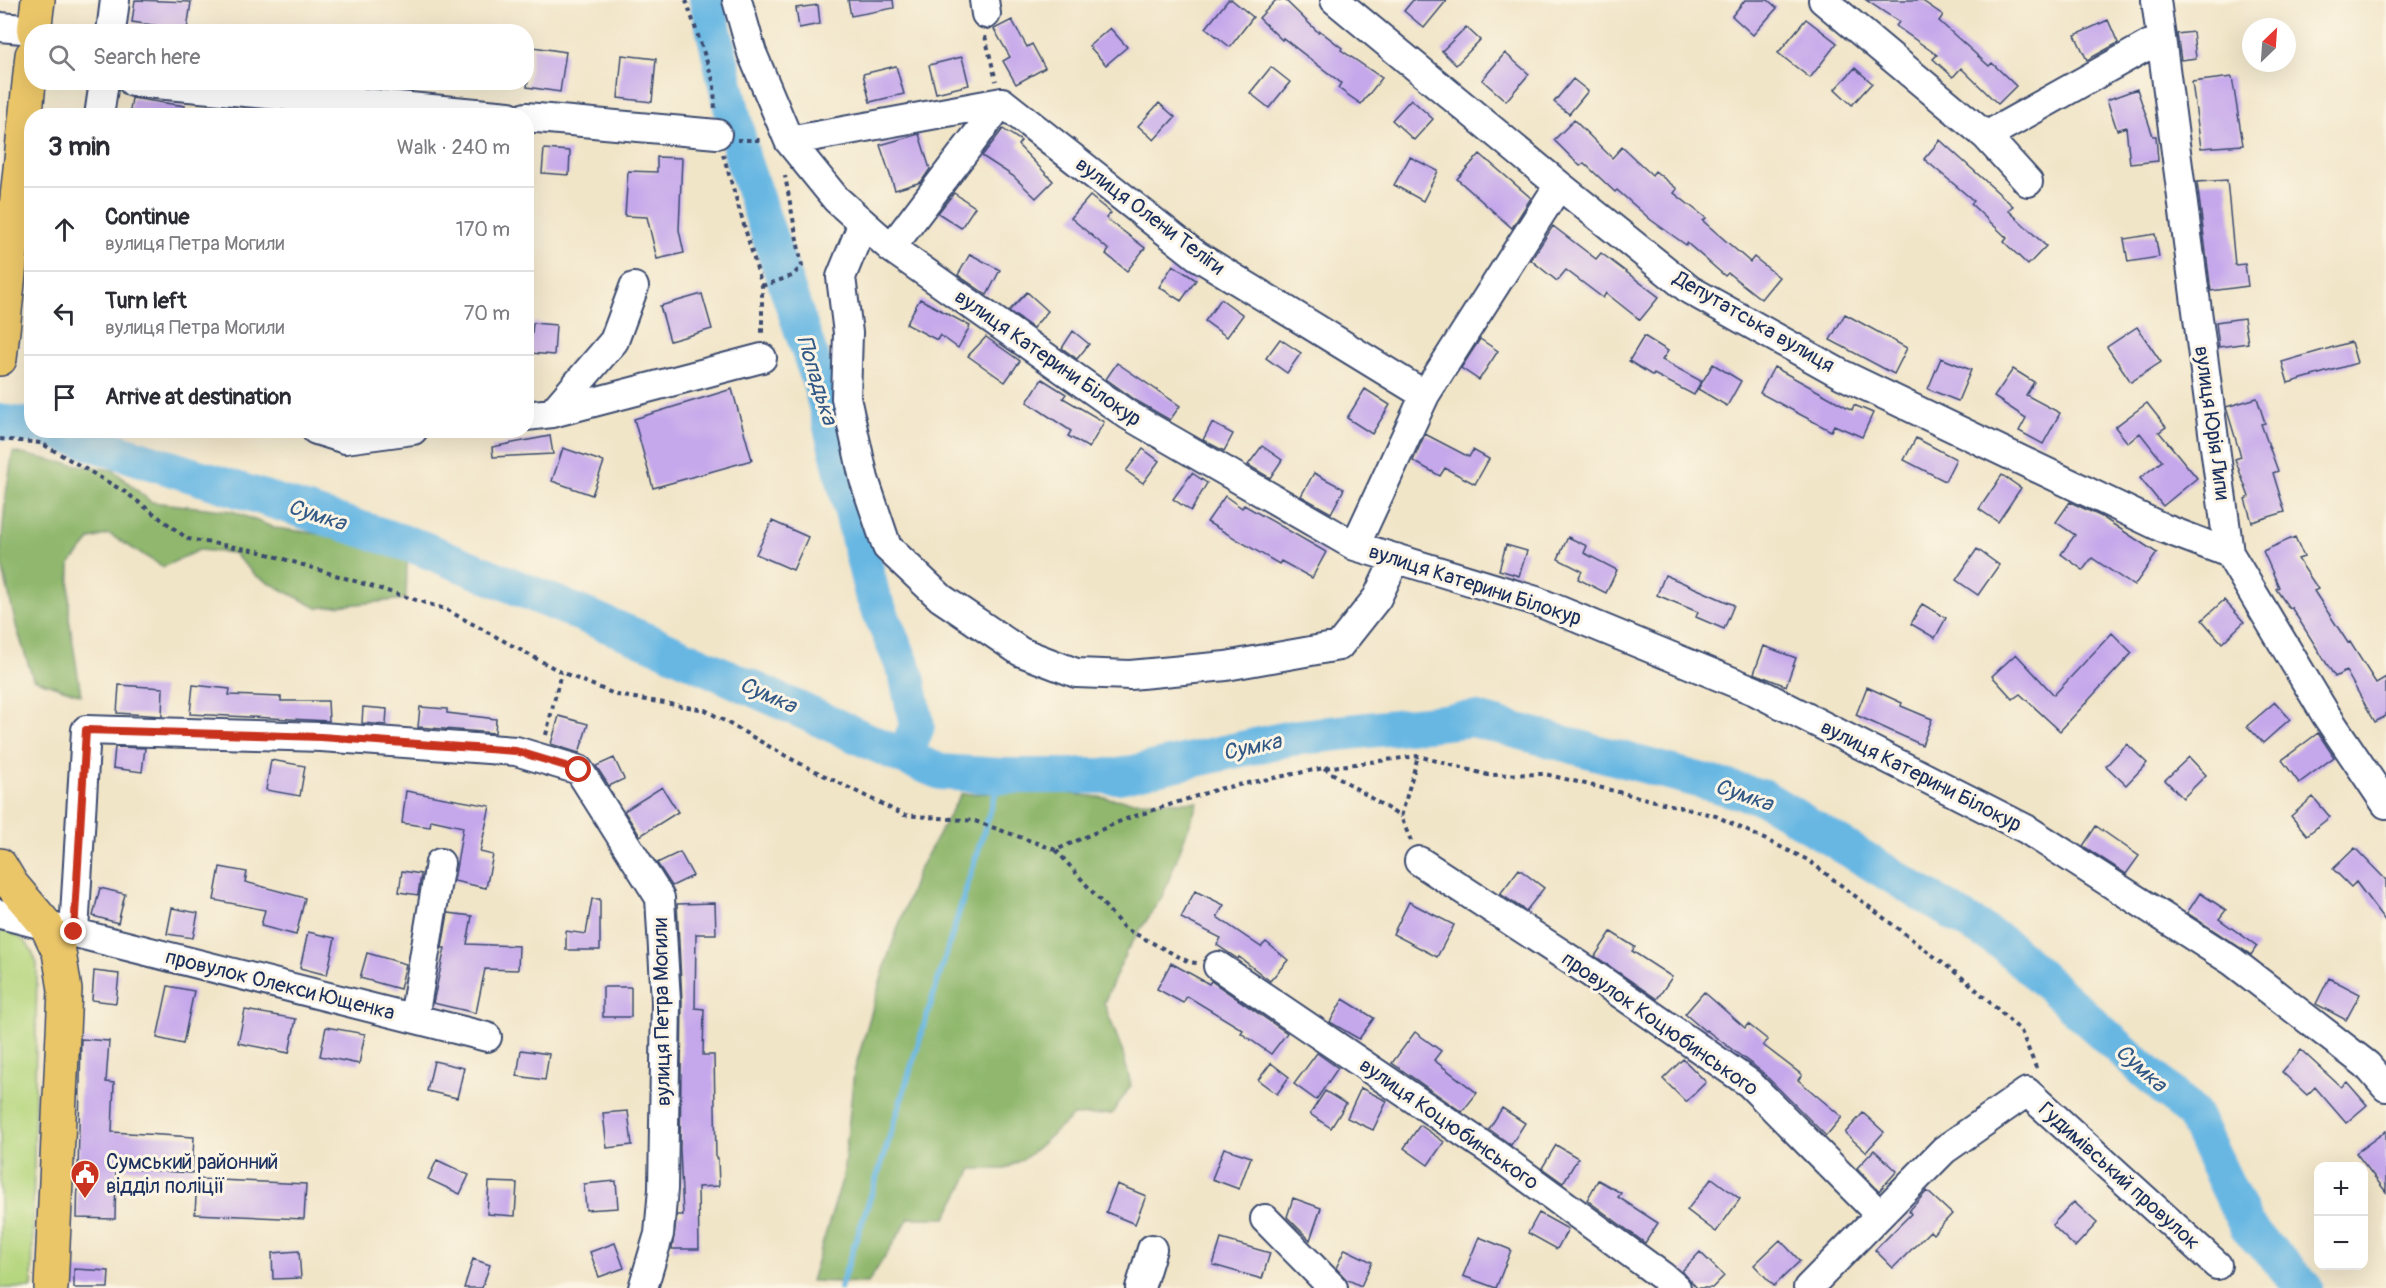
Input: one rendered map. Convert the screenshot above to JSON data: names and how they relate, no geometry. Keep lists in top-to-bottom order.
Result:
{
  "streets": {
    "street": [
      "вулиця Олени Теліги",
      "Депутатська вулиця",
      "вулиця Катерини Білокур",
      "вулиця Юрія Липи",
      "провулок Олекси Ющенка",
      "вулиця Петра Могили",
      "провулок Коцюбинського",
      "вулиця Коцюбинського",
      "Гудимівський провулок"
    ]
  },
  "crossings": [
    ["Депутатська вулиця", "вулиця Юрія Липи"],
    ["провулок Олекси Ющенка", "вулиця Петра Могили"],
    ["провулок Коцюбинського", "Гудимівський провулок"]
  ],
  "water": ["Попадька", "Сумка"],
  "places": {
    "public building": ["Сумський районний відділ поліції"]
  },
  "north": "top right",
  "page": {
    "search": "Search here",
    "heading": ["3 min", "Walk · 240 m"],
    "list": [
      ["Continue", "вулиця Петра Могили", "170 m"],
      ["Turn left", "вулиця Петра Могили", "70 m"],
      "Arrive at destination"
    ],
    "map_buttons": ["+", "−"]
  }
}
